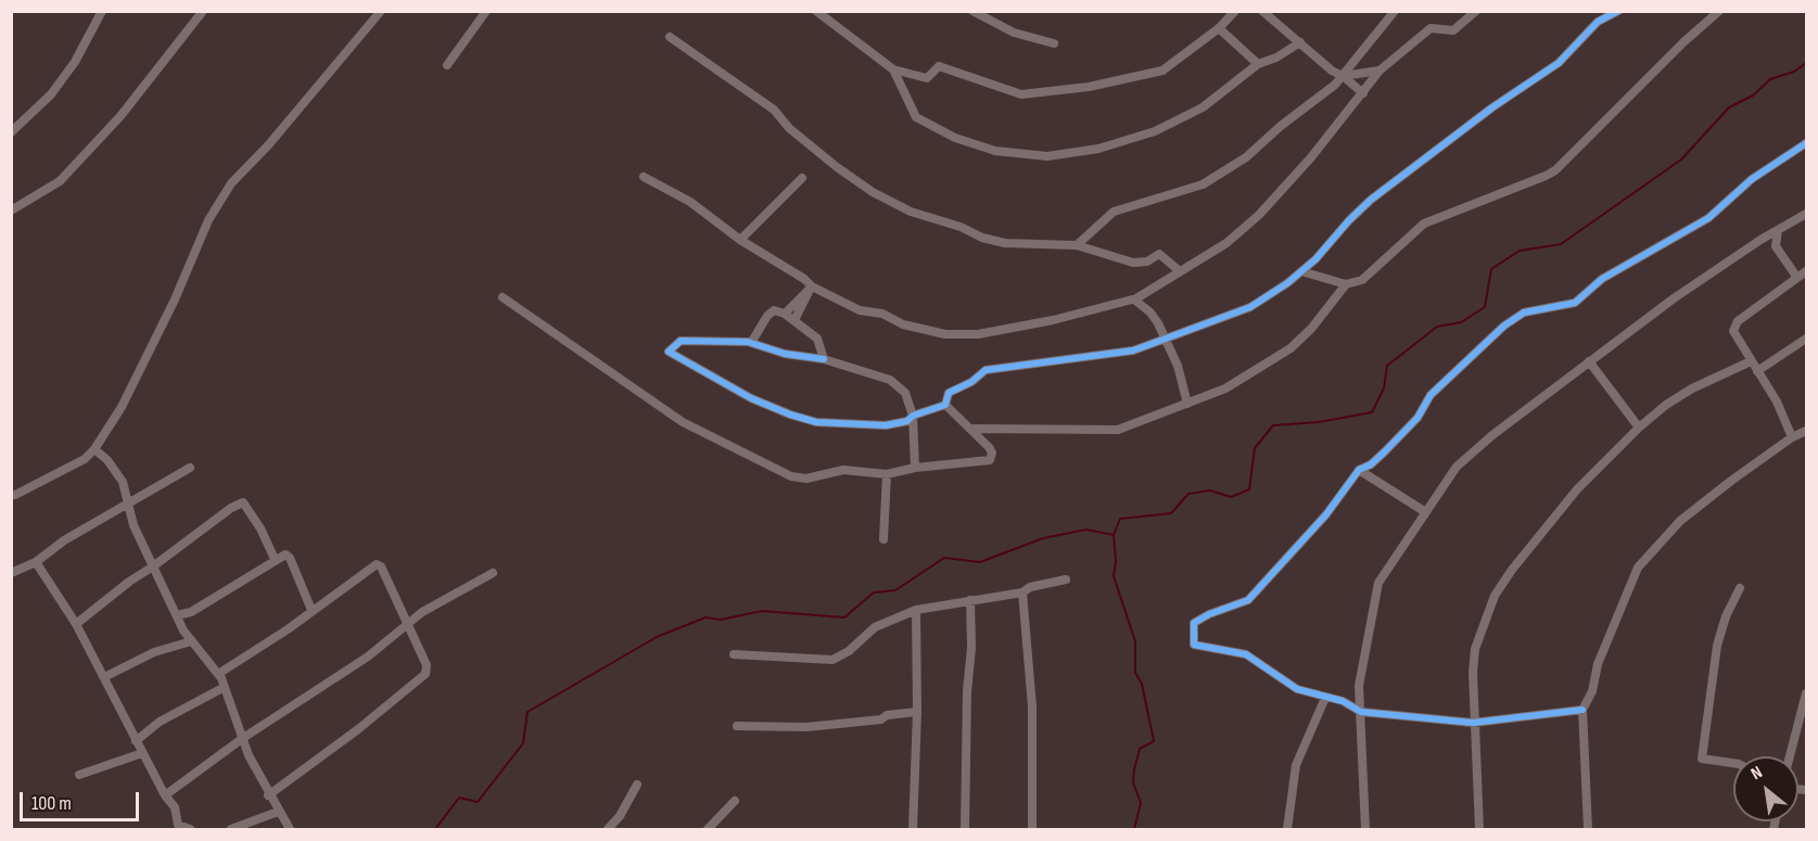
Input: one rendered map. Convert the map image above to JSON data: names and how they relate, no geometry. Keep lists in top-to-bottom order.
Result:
{
  "scale_bar": "100 m",
  "north": "top left"
}
